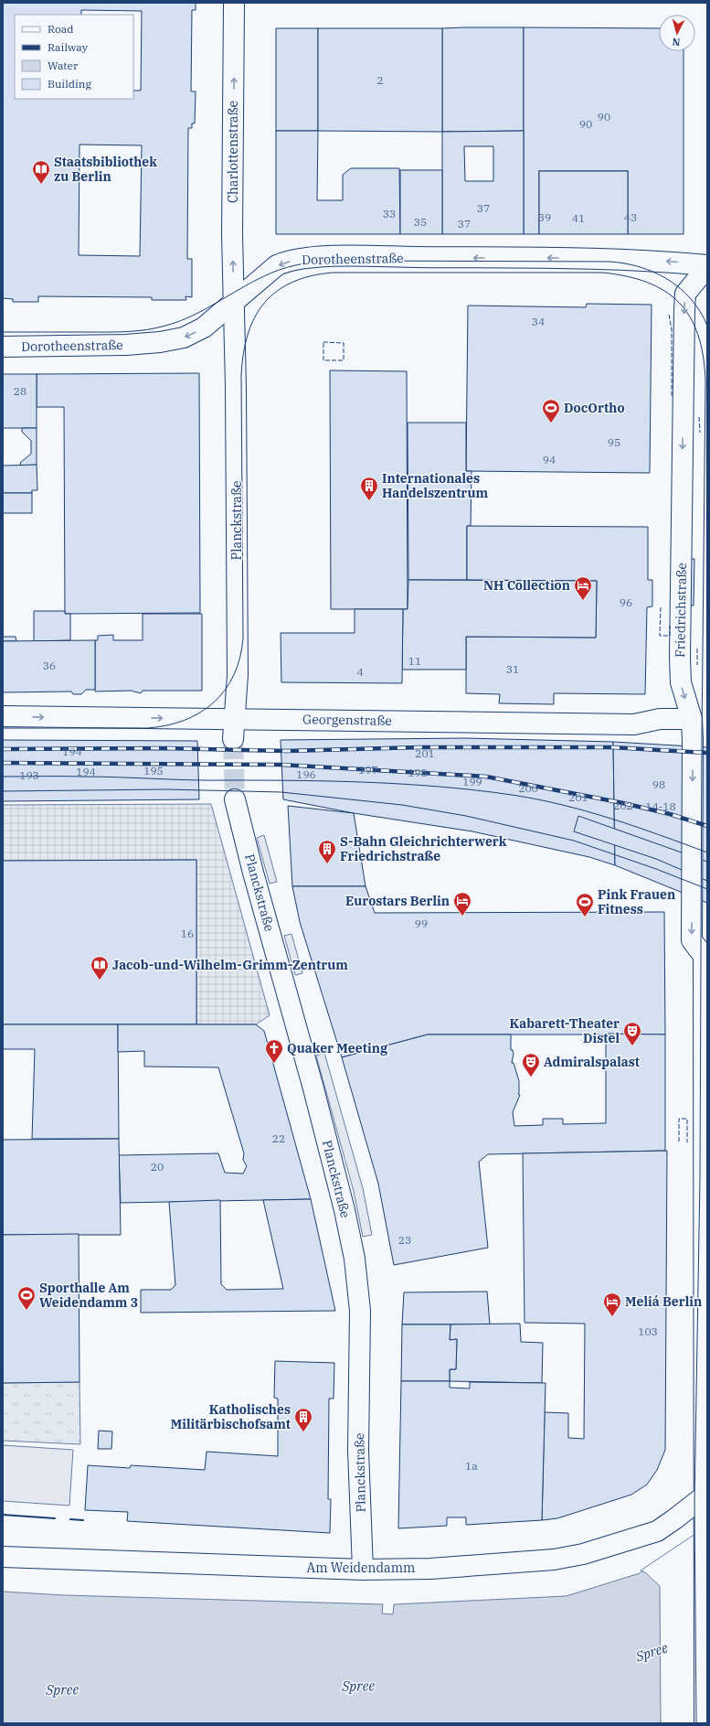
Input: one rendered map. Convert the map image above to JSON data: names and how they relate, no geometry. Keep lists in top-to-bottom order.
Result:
{
  "streets": {
    "street": [
      "Charlottenstraße",
      "Dorotheenstraße",
      "Planckstraße",
      "Friedrichstraße",
      "Georgenstraße",
      "Am Weidendamm"
    ]
  },
  "crossings": [
    ["Charlottenstraße", "Dorotheenstraße"],
    ["Charlottenstraße", "Planckstraße"],
    ["Dorotheenstraße", "Planckstraße"],
    ["Dorotheenstraße", "Friedrichstraße"],
    ["Planckstraße", "Georgenstraße"],
    ["Planckstraße", "Am Weidendamm"],
    ["Friedrichstraße", "Georgenstraße"],
    ["Friedrichstraße", "Am Weidendamm"]
  ],
  "one_way": ["Charlottenstraße", "Dorotheenstraße", "Friedrichstraße"],
  "water": ["Spree"],
  "places": {
    "library": ["Staatsbibliothek zu Berlin", "Jacob-und-Wilhelm-Grimm-Zentrum"],
    "sports": ["DocOrtho", "Pink Frauen Fitness", "Sporthalle Am Weidendamm 3"],
    "building": ["Internationales Handelszentrum", "S-Bahn Gleichrichterwerk Friedrichstraße", "Katholisches Militärbischofsamt"],
    "hotel": ["NH Collection", "Eurostars Berlin", "Meliá Berlin"],
    "theatre": ["Kabarett-Theater Distel", "Admiralspalast"],
    "church": ["Quaker Meeting"]
  },
  "house_numbers": [
    "2",
    "90",
    "90",
    "37",
    "33",
    "39",
    "43",
    "41",
    "35",
    "37",
    "34",
    "28",
    "95",
    "94",
    "96",
    "11",
    "36",
    "31",
    "4",
    "194",
    "201",
    "197",
    "195",
    "194",
    "198",
    "196",
    "193",
    "199",
    "98",
    "200",
    "201",
    "202",
    "14-18",
    "99",
    "16",
    "22",
    "20",
    "23",
    "103",
    "1a"
  ],
  "legend": [
    "Road",
    "Railway",
    "Water",
    "Building"
  ],
  "north": "bottom"
}
